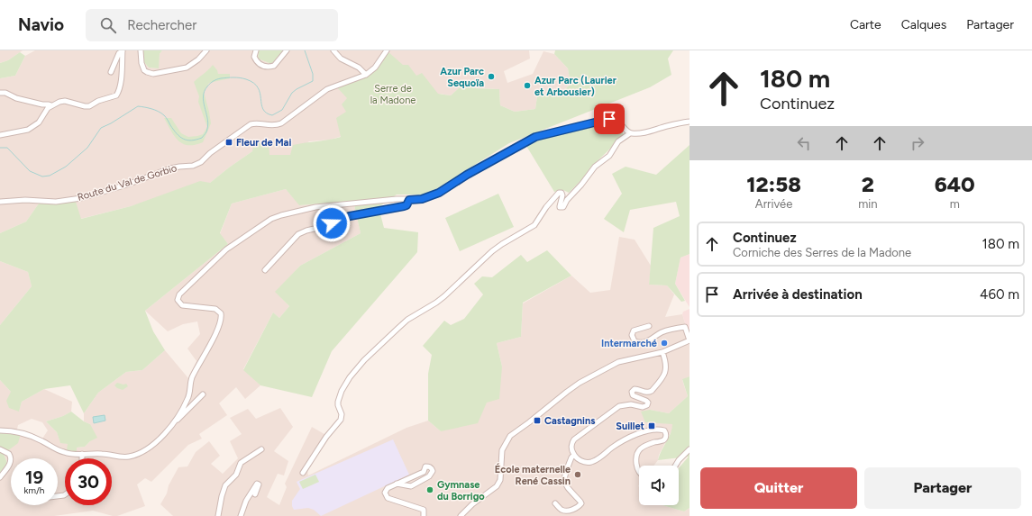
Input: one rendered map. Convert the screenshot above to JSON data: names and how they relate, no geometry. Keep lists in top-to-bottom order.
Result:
{
  "streets": {
    "street": ["Route du Val de Gorbio"]
  },
  "parks": ["Serre de la Madone"],
  "places": {
    "other": [
      "Azur Parc Sequoïa",
      "Azur Parc (Laurier et Arbousier)",
      "Intermarché",
      "École maternelle René Cassin",
      "Gymnase du Borrigo"
    ],
    "transit": ["Fleur de Mai", "Castagnins", "Suillet"]
  },
  "page": {
    "header": "Navio",
    "search": "Rechercher",
    "nav": ["Carte", "Calques", "Partager"],
    "turn": ["180 m", "Continuez"],
    "eta": [
      "12:58",
      "Arrivée",
      "2",
      "min",
      "640",
      "m"
    ],
    "list": [
      {
        "name": "Continuez",
        "note": "Corniche des Serres de la Madone",
        "value": "180 m"
      },
      {
        "name": "Arrivée à destination",
        "value": "460 m"
      }
    ],
    "speed": "19 km/h",
    "limit": "30",
    "buttons": ["Quitter", "Partager"]
  }
}
